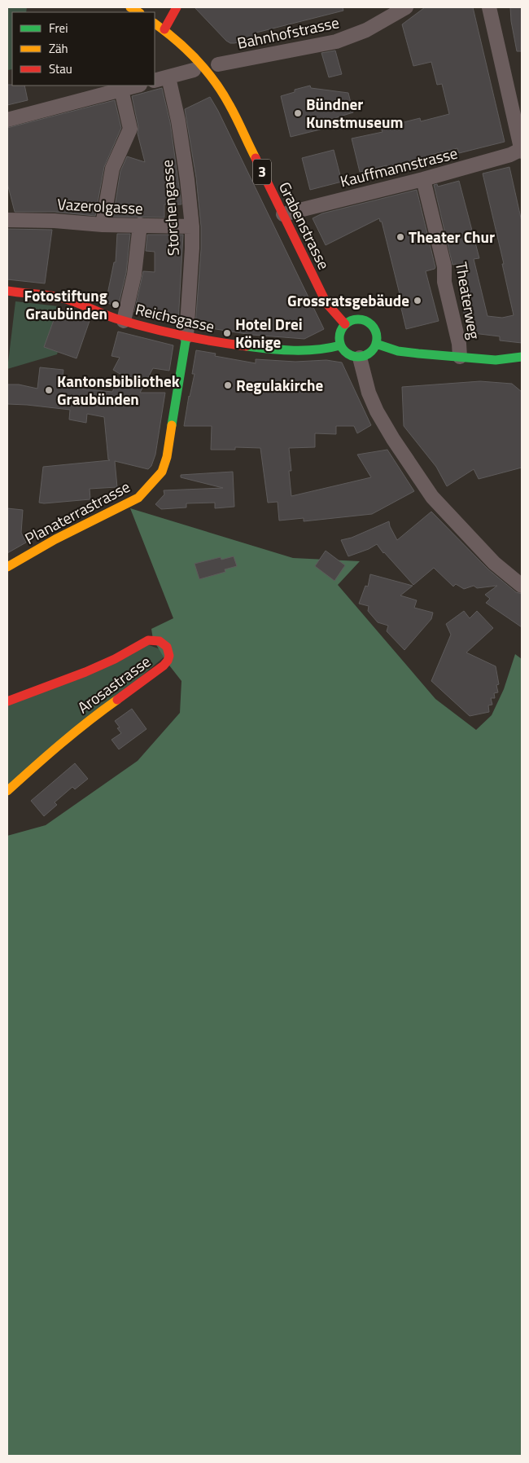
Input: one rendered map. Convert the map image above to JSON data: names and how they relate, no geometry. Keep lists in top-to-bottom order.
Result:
{
  "streets": {
    "main road": [
      "3",
      "Grabenstrasse",
      "Reichsgasse",
      "Planaterrastrasse",
      "Arosastrasse"
    ],
    "street": [
      "Bahnhofstrasse",
      "Kauffmannstrasse",
      "Vazerolgasse",
      "Storchengasse",
      "Theaterweg"
    ]
  },
  "crossings": [
    ["Kauffmannstrasse", "Grabenstrasse"],
    ["Kauffmannstrasse", "Theaterweg"],
    ["Vazerolgasse", "Storchengasse"],
    ["Storchengasse", "Reichsgasse"],
    ["Storchengasse", "Planaterrastrasse"],
    ["Grabenstrasse", "Reichsgasse"],
    ["Reichsgasse", "Planaterrastrasse"]
  ],
  "places": [
    "Bündner Kunstmuseum",
    "Theater Chur",
    "Grossratsgebäude",
    "Fotostiftung Graubünden",
    "Hotel Drei Könige",
    "Regulakirche",
    "Kantonsbibliothek Graubünden"
  ],
  "legend": ["Frei", "Zäh", "Stau"]
}
